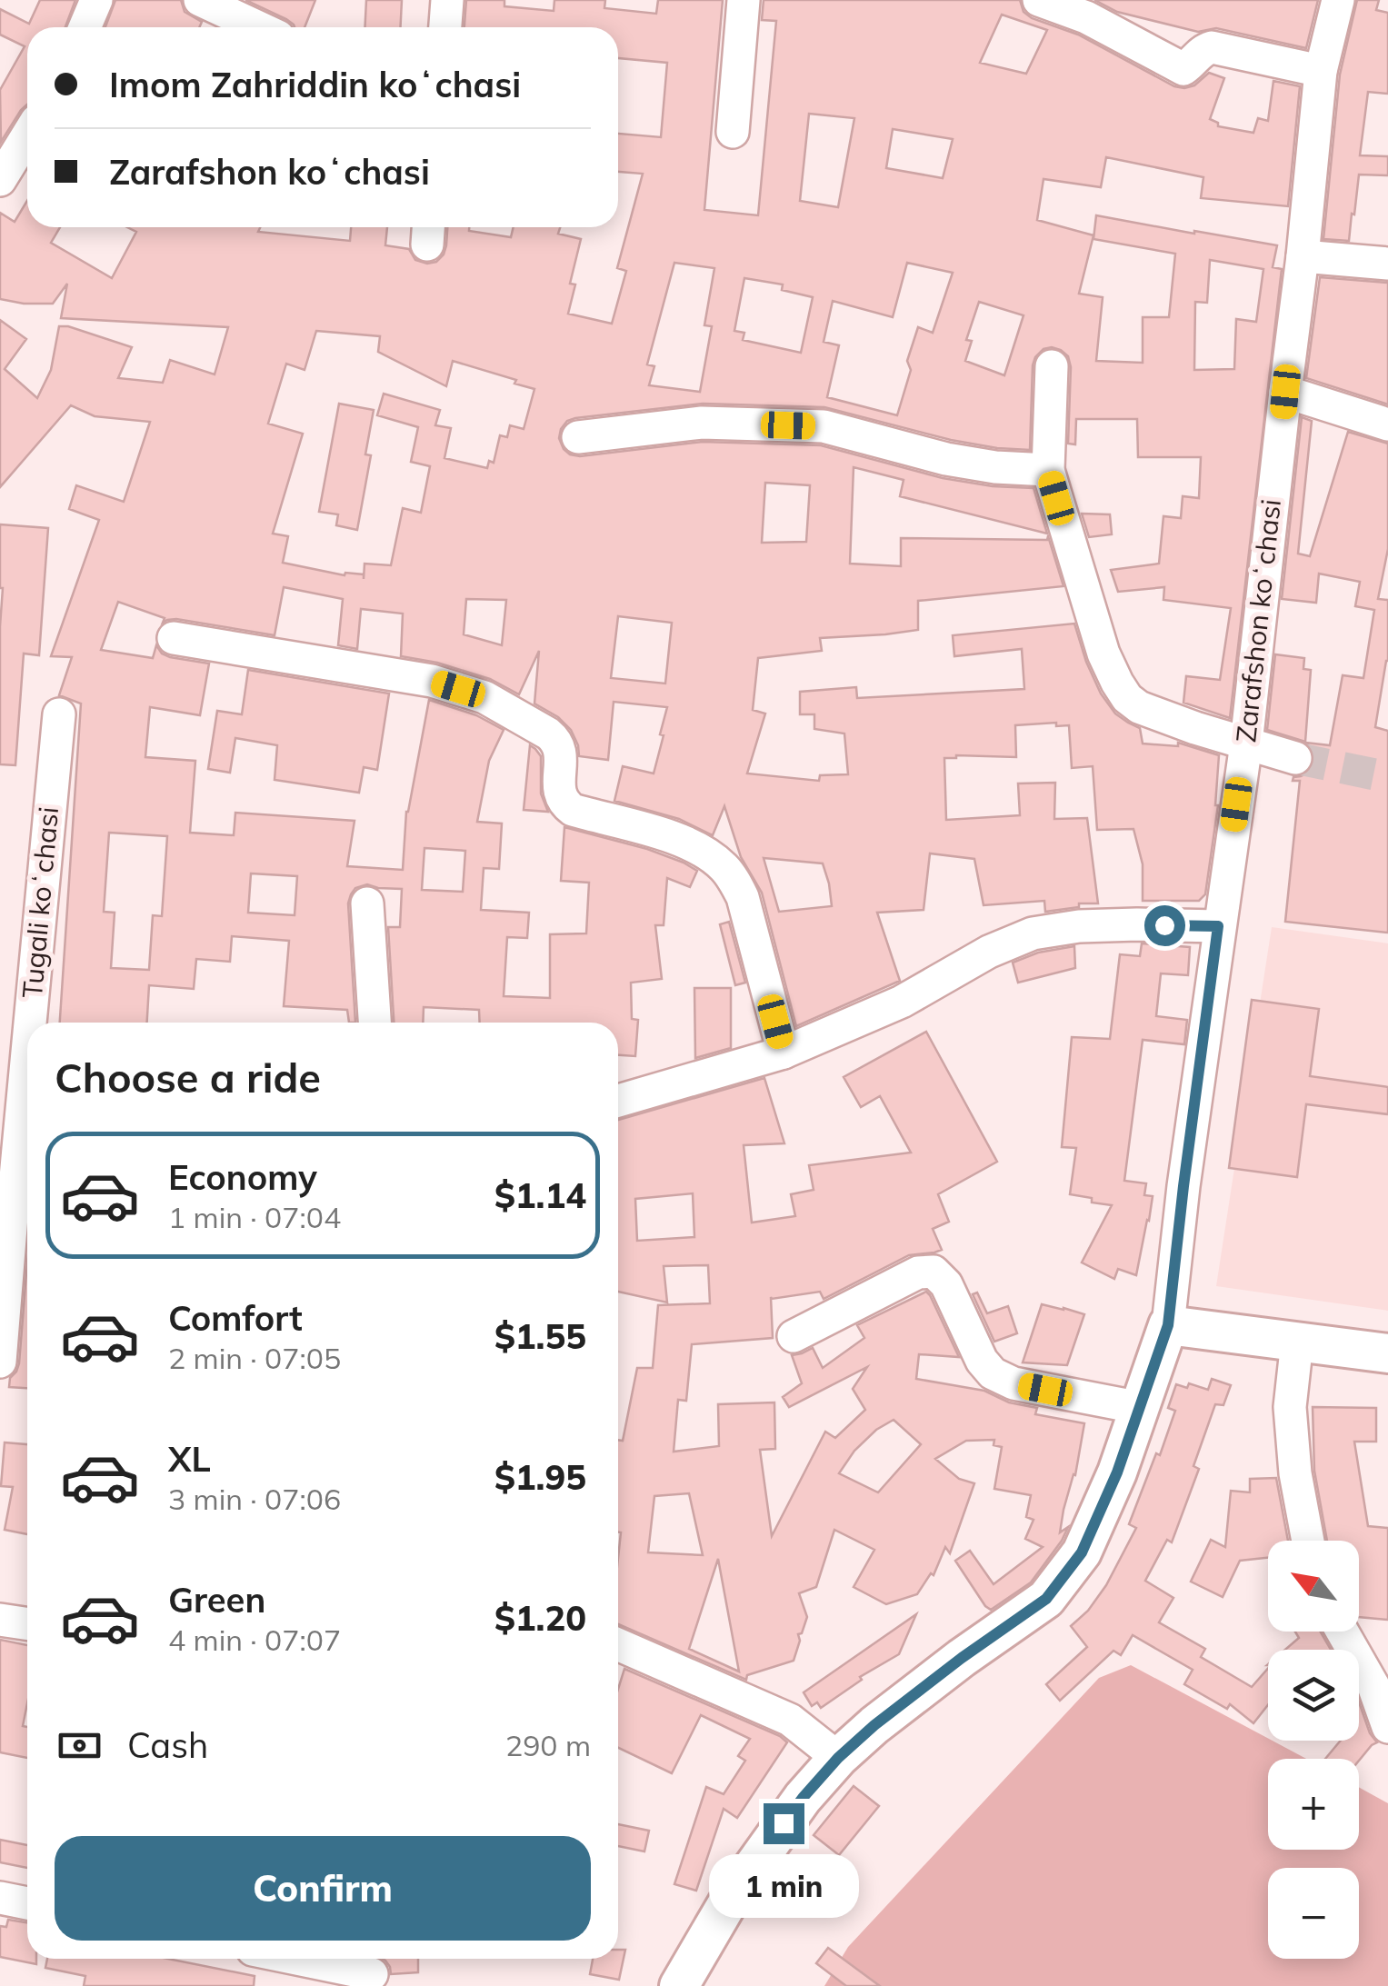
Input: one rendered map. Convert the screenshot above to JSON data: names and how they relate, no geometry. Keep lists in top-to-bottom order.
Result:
{
  "streets": {
    "main road": ["Zarafshon koʻchasi"],
    "street": ["Tugali koʻchasi"]
  },
  "north": "top left",
  "page": {
    "banner": ["Imom Zahriddin koʻchasi", "Zarafshon koʻchasi"],
    "heading": "Choose a ride",
    "list": [
      {
        "name": "Economy",
        "note": "1 min · 07:04",
        "value": "$1.14"
      },
      {
        "name": "Comfort",
        "note": "2 min · 07:05",
        "value": "$1.55"
      },
      {
        "name": "XL",
        "note": "3 min · 07:06",
        "value": "$1.95"
      },
      {
        "name": "Green",
        "note": "4 min · 07:07",
        "value": "$1.20"
      }
    ],
    "map_buttons": ["+", "−"],
    "pay": ["Cash", "290 m"],
    "buttons": "Confirm",
    "bubble": "1 min"
  }
}
